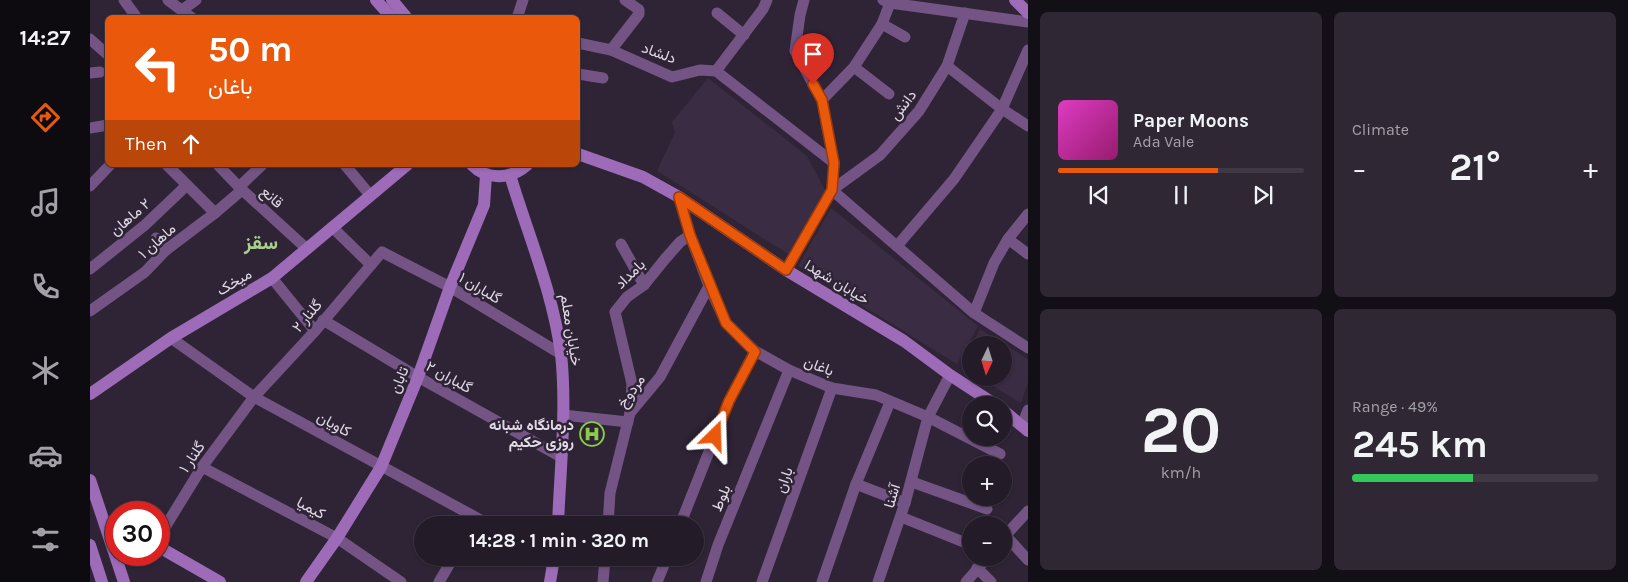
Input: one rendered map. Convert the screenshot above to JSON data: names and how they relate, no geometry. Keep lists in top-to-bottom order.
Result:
{
  "streets": {
    "street": [
      "دلشاد",
      "دانش",
      "قانع",
      "٢ ماهان",
      "ماهان ۱",
      "بامداد",
      "میخک",
      "خیابان شهدا",
      "گلباران ۱",
      "گلنار ۲",
      "خیابان معلم",
      "باغان",
      "گلباران ۲",
      "تابان",
      "مردوخ",
      "کاویان",
      "گلنار ۱",
      "باران",
      "آشنا",
      "بلوط",
      "کیمیا"
    ]
  },
  "crossings": [
    ["قانع", "ماهان ۱"],
    ["قانع", "میخک"],
    ["بامداد", "باغان"],
    ["بامداد", "مردوخ"],
    ["میخک", "کاویان"],
    ["خیابان شهدا", "آشنا"],
    ["گلباران ۱", "گلنار ۲"],
    ["گلباران ۱", "خیابان معلم"],
    ["گلباران ۱", "تابان"],
    ["گلنار ۲", "گلباران ۲"],
    ["گلنار ۲", "کاویان"],
    ["گلنار ۲", "گلنار ۱"],
    ["خیابان معلم", "گلباران ۲"],
    ["باغان", "مردوخ"],
    ["باغان", "باران"],
    ["باغان", "آشنا"],
    ["باغان", "بلوط"],
    ["گلباران ۲", "تابان"],
    ["تابان", "کاویان"],
    ["تابان", "کیمیا"],
    ["کاویان", "گلنار ۱"],
    ["گلنار ۱", "کیمیا"]
  ],
  "districts": ["سقز"],
  "places": {
    "hospital": ["درمانگاه شبانه روزی حکیم"]
  },
  "north": "bottom",
  "page": {
    "tabs": "14:27",
    "tile": [
      "Climate",
      ["20", "km/h"],
      ["Range · 49%", "245 km"]
    ],
    "turn": ["50 m", "باغان"],
    "song": ["Paper Moons", "Ada Vale"],
    "then": "Then",
    "heat": ["−", "21°", "+"],
    "map_buttons": ["+", "−"],
    "limit": "30",
    "trip": "14:28 · 1 min · 320 m"
  }
}
